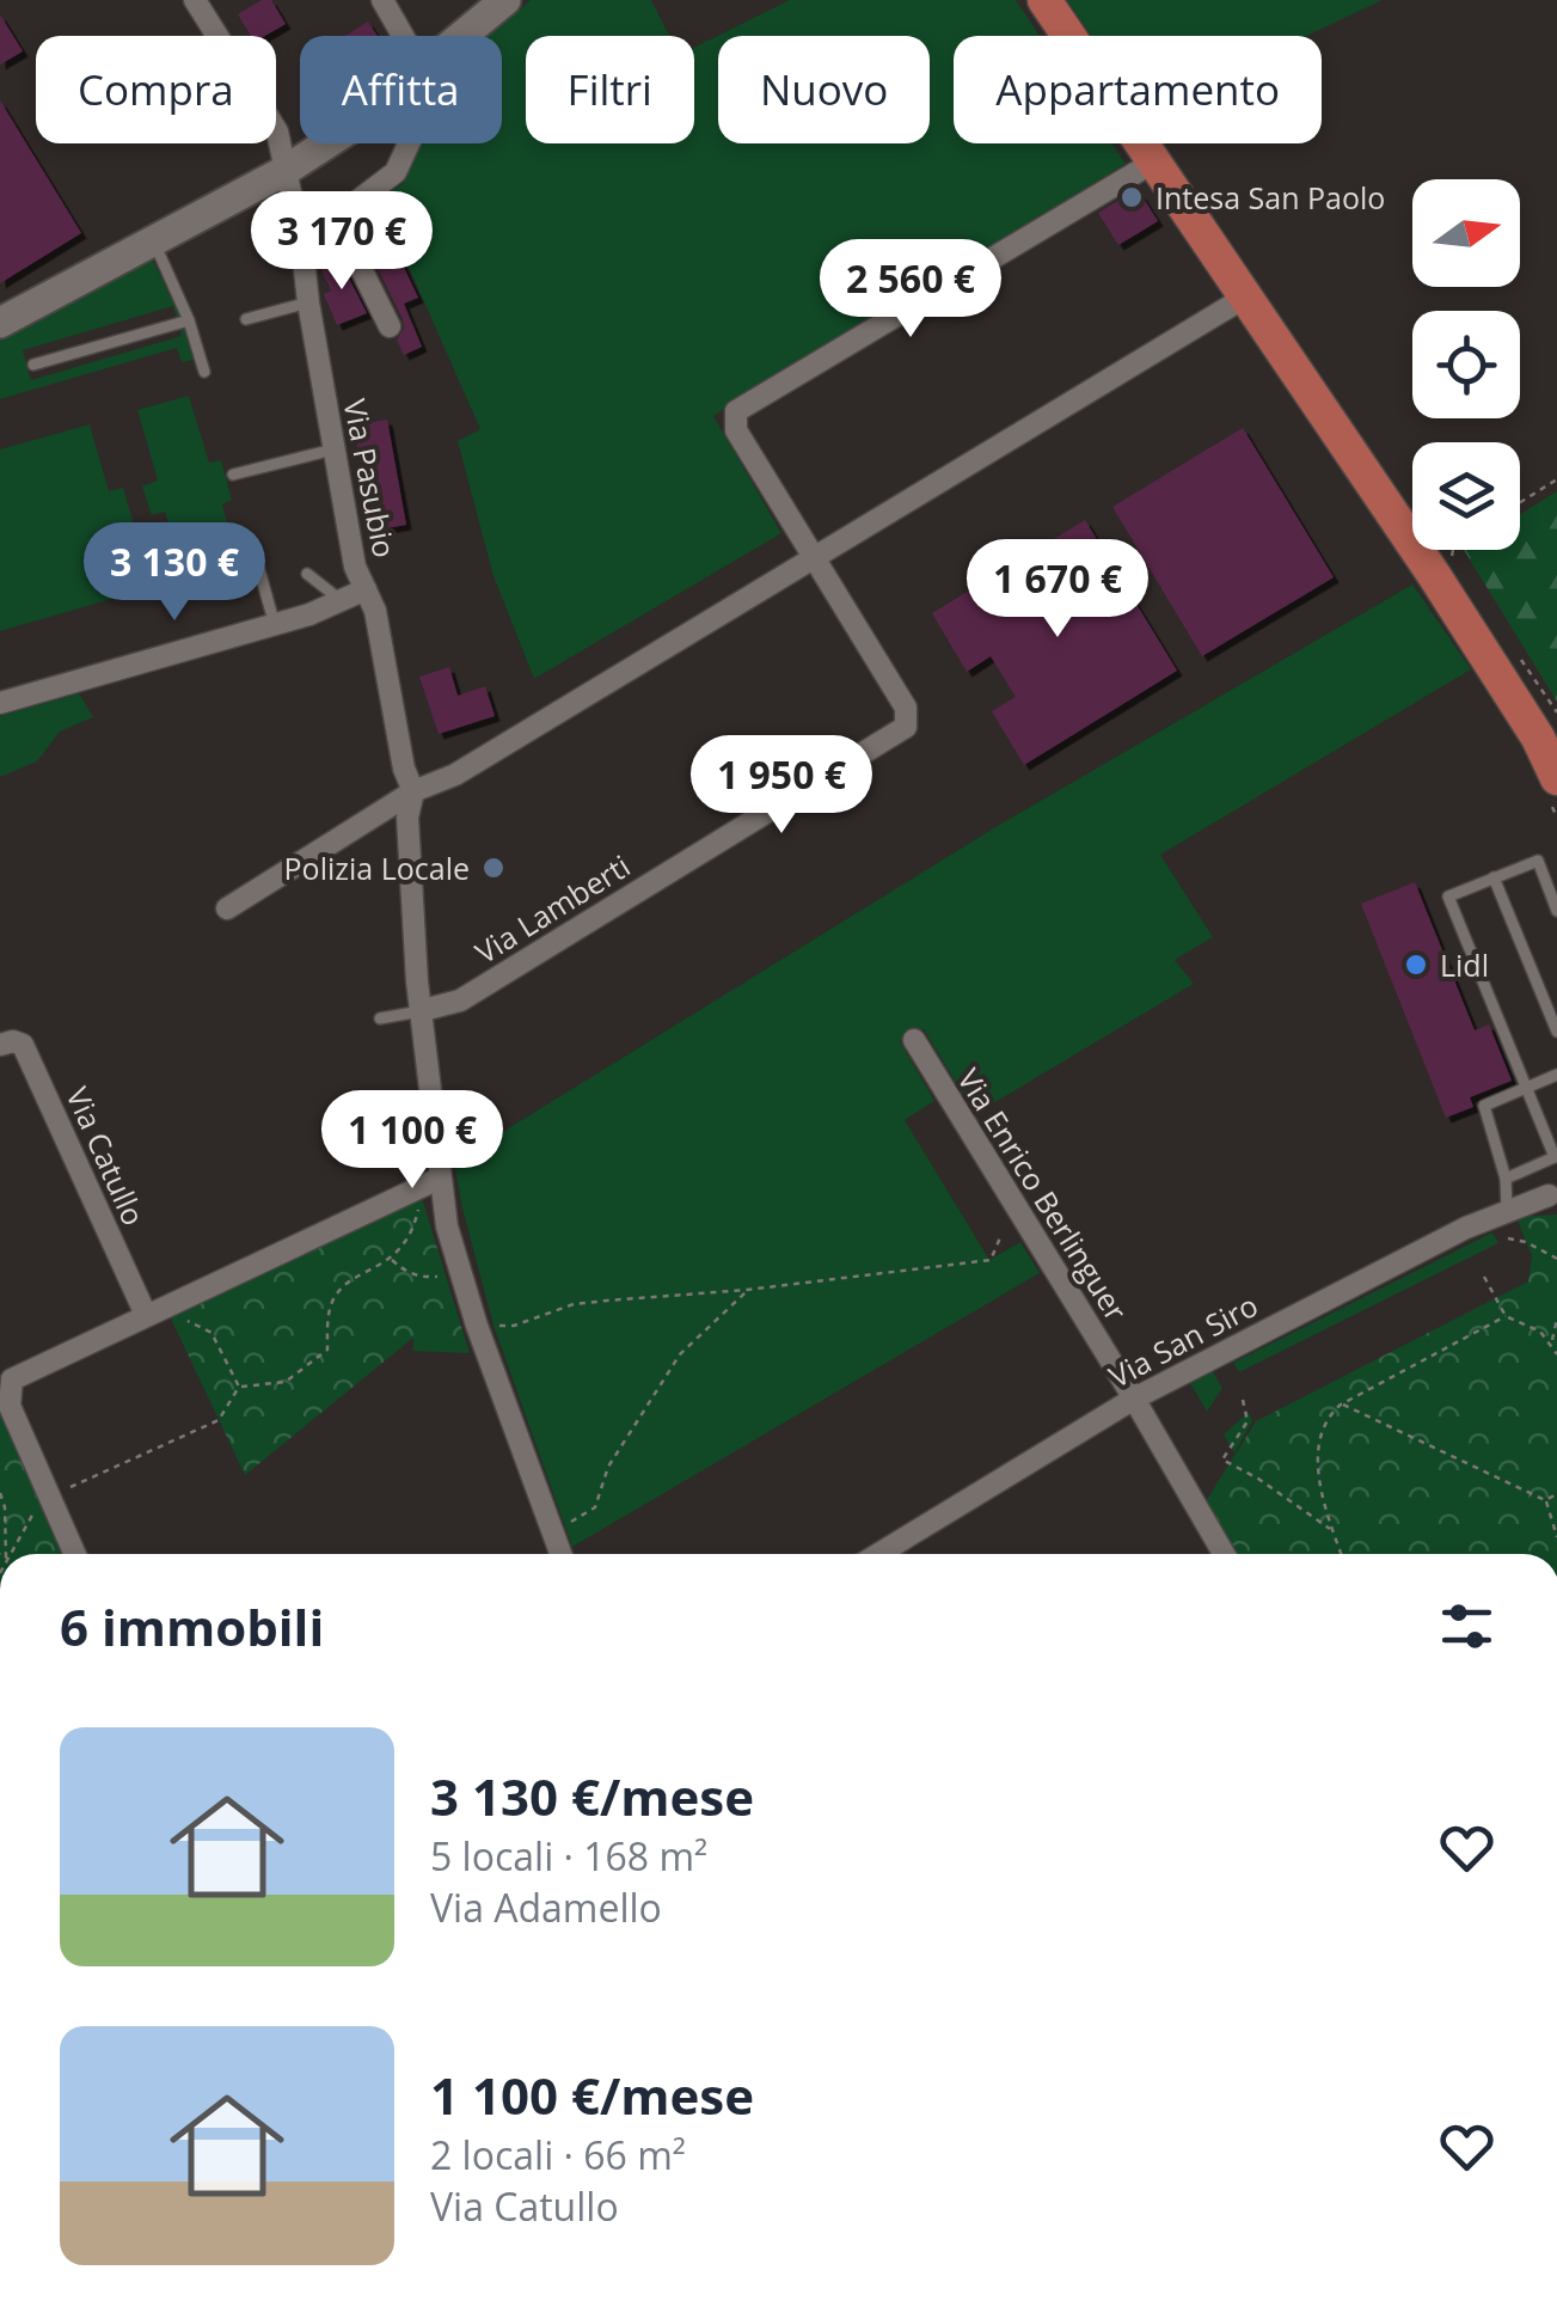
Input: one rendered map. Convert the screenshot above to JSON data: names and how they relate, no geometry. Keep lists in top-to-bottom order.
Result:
{
  "streets": {
    "street": [
      "Via Pasubio",
      "Via Lamberti",
      "Via Catullo",
      "Via Enrico Berlinguer",
      "Via San Siro"
    ]
  },
  "crossings": [
    ["Via Pasubio", "Via Lamberti"],
    ["Via Enrico Berlinguer", "Via San Siro"]
  ],
  "places": ["Intesa San Paolo", "Polizia Locale", "Lidl"],
  "north": "right",
  "page": {
    "chip": [
      "Compra",
      "Affitta",
      "Filtri",
      "Nuovo",
      "Appartamento"
    ],
    "price": [
      "3 170 €",
      "2 560 €",
      "3 130 €",
      "1 670 €",
      "1 950 €",
      "1 100 €"
    ],
    "heading": "6 immobili",
    "list": [
      {
        "name": "3 130 €/mese",
        "note": "5 locali · 168 m² · Via Adamello"
      },
      {
        "name": "1 100 €/mese",
        "note": "2 locali · 66 m² · Via Catullo"
      }
    ]
  }
}
